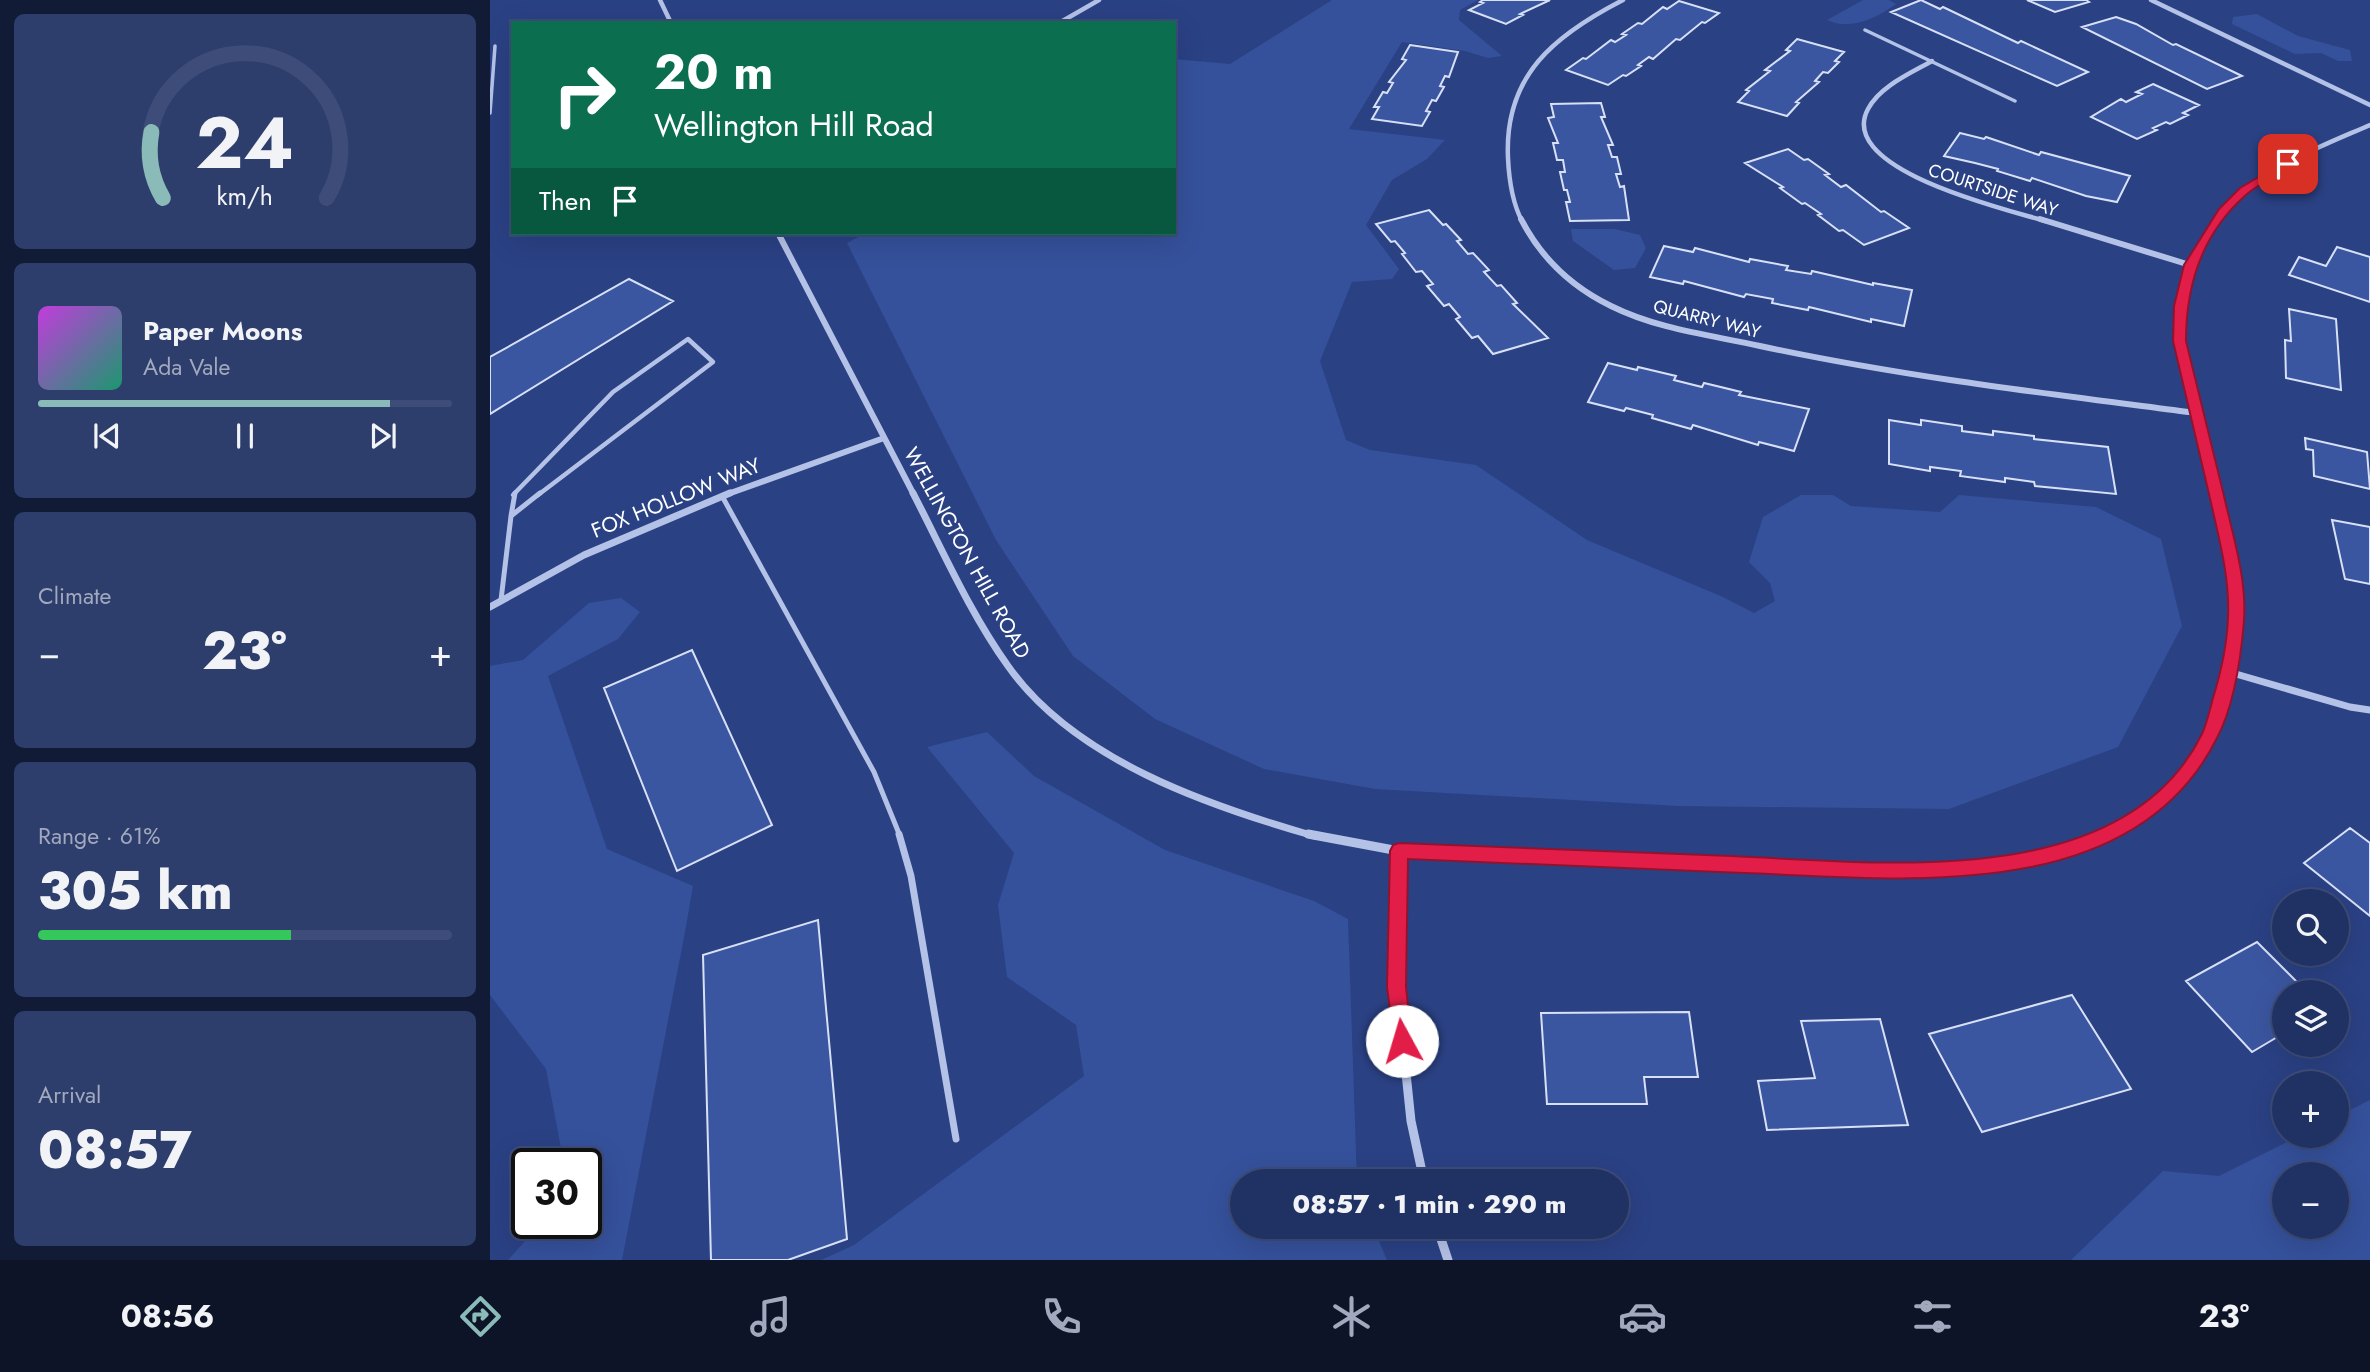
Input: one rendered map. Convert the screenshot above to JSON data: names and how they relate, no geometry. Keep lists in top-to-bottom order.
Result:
{
  "streets": {
    "street": [
      "COURTSIDE WAY",
      "QUARRY WAY",
      "FOX HOLLOW WAY",
      "WELLINGTON HILL ROAD"
    ]
  },
  "crossings": [
    ["COURTSIDE WAY", "WELLINGTON HILL ROAD"],
    ["QUARRY WAY", "WELLINGTON HILL ROAD"],
    ["FOX HOLLOW WAY", "WELLINGTON HILL ROAD"]
  ],
  "page": {
    "turn": ["20 m", "Wellington Hill Road"],
    "then": "Then",
    "song": ["Paper Moons", "Ada Vale"],
    "tile": [
      "Climate",
      ["Range · 61%", "305 km"],
      ["Arrival", "08:57"]
    ],
    "heat": ["−", "23°", "+"],
    "map_buttons": ["+", "−"],
    "limit": "30",
    "trip": "08:57 · 1 min · 290 m",
    "tabs": ["08:56", "23°"],
    "gauge": ["24", "km/h"]
  }
}
